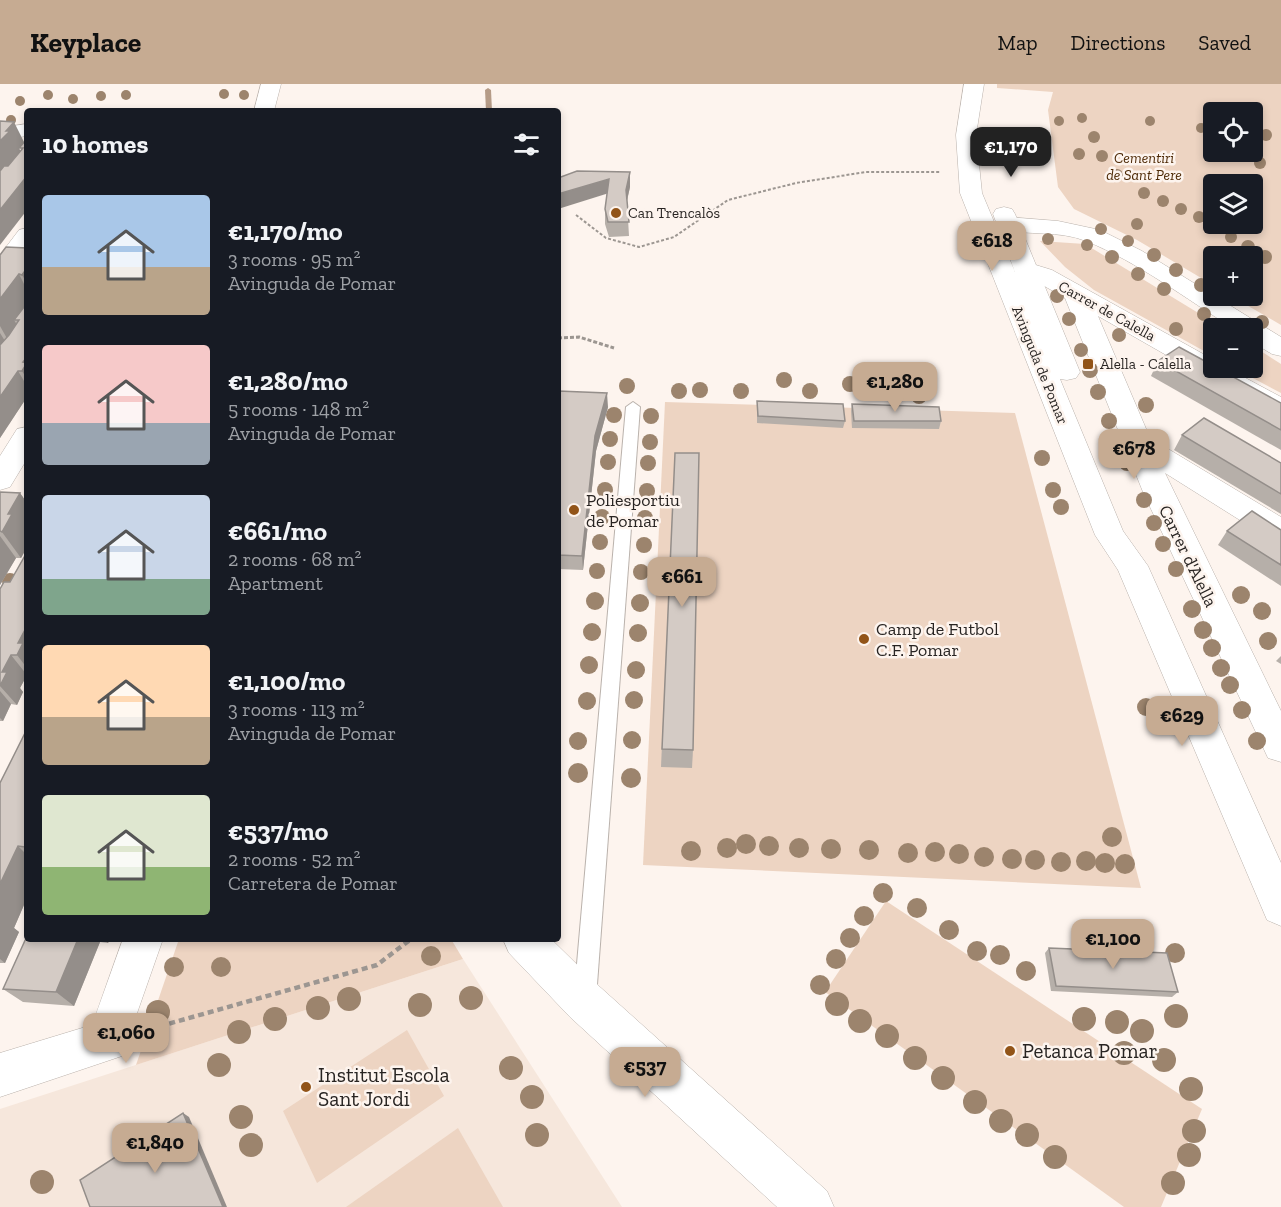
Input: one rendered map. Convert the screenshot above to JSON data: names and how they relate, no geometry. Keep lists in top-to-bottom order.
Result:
{
  "streets": {
    "street": ["Carrer de Calella", "Avinguda de Pomar", "Carrer d'Alella"]
  },
  "crossings": [
    ["Carrer de Calella", "Avinguda de Pomar"],
    ["Carrer de Calella", "Carrer d'Alella"]
  ],
  "parks": ["Cementiri de Sant Pere"],
  "places": {
    "other": [
      "Can Trencalòs",
      "Poliesportiu de Pomar",
      "Camp de Futbol C.F. Pomar",
      "Petanca Pomar",
      "Institut Escola Sant Jordi"
    ],
    "transit": ["Alella - Calella"]
  },
  "page": {
    "header": "Keyplace",
    "nav": ["Map", "Directions", "Saved"],
    "map_buttons": ["+", "−"],
    "heading": "10 homes",
    "price": [
      "€1,170",
      "€618",
      "€1,280",
      "€678",
      "€661",
      "€629",
      "€1,100",
      "€1,060",
      "€537",
      "€1,840"
    ],
    "list": [
      {
        "name": "€1,170/mo",
        "note": "3 rooms · 95 m² · Avinguda de Pomar"
      },
      {
        "name": "€1,280/mo",
        "note": "5 rooms · 148 m² · Avinguda de Pomar"
      },
      {
        "name": "€661/mo",
        "note": "2 rooms · 68 m² · Apartment"
      },
      {
        "name": "€1,100/mo",
        "note": "3 rooms · 113 m² · Avinguda de Pomar"
      },
      {
        "name": "€537/mo",
        "note": "2 rooms · 52 m² · Carretera de Pomar"
      }
    ]
  }
}
